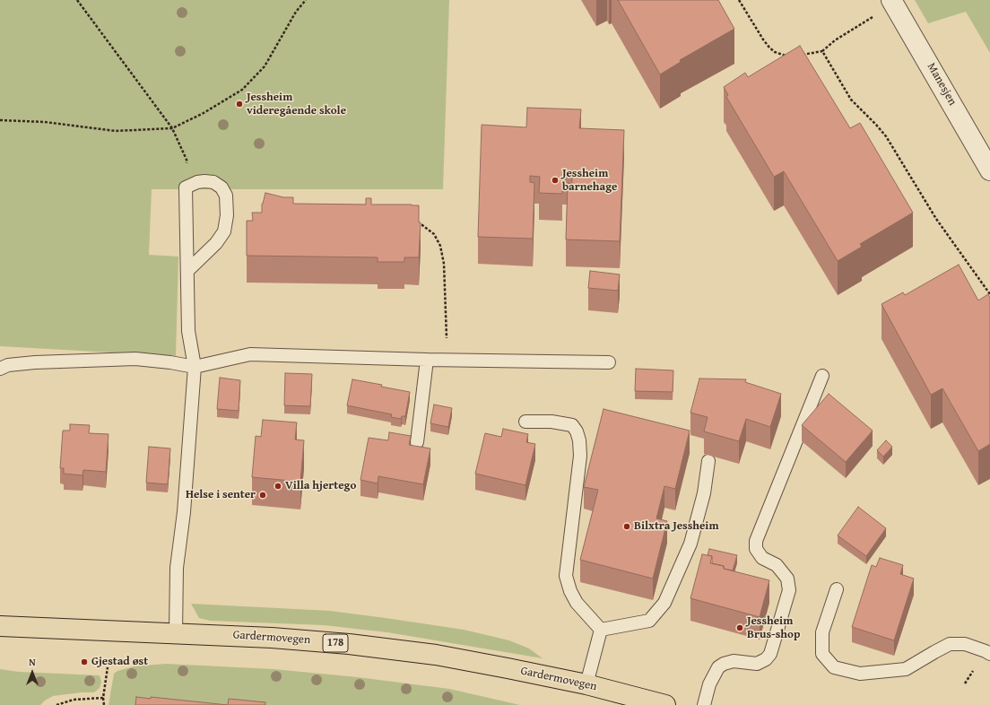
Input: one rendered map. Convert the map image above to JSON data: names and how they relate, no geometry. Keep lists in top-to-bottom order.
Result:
{
  "streets": {
    "main road": ["Gardermovegen", "178"],
    "street": ["Manesjen"]
  },
  "places": [
    "Jessheim videregående skole",
    "Jessheim barnehage",
    "Villa hjertego",
    "Helse i senter",
    "Bilxtra Jessheim",
    "Jessheim Brus-shop",
    "Gjestad øst"
  ],
  "north": "top"
}
